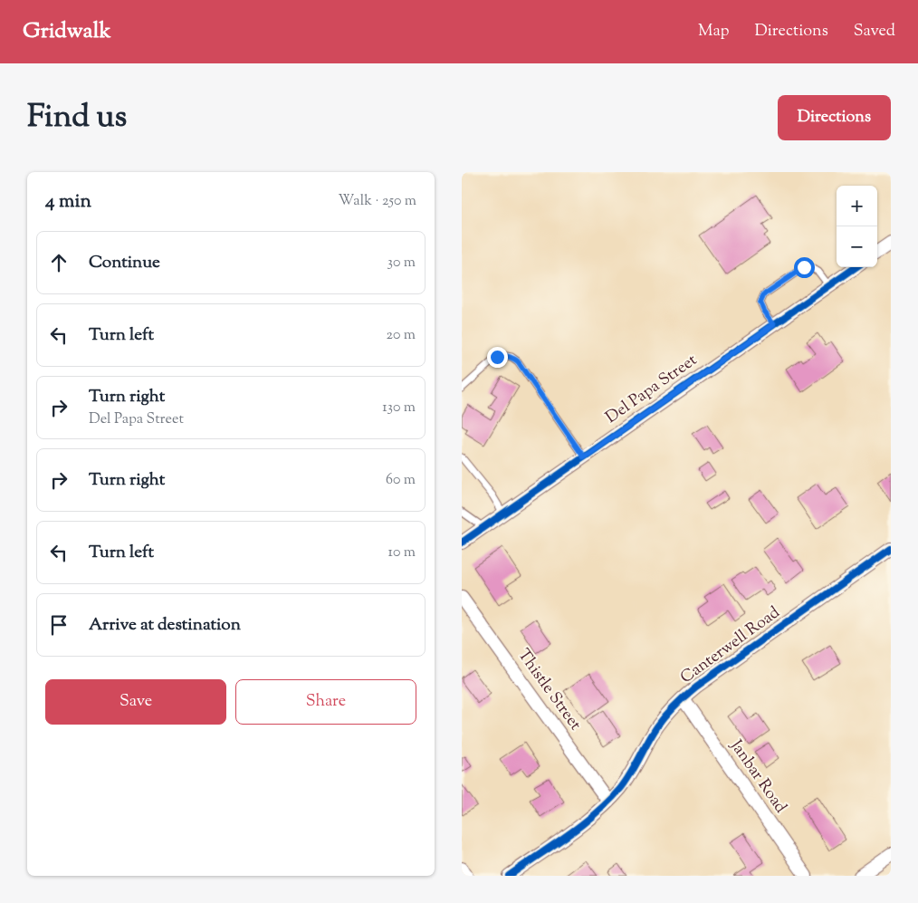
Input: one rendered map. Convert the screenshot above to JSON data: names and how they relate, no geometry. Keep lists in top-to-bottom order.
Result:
{
  "streets": {
    "street": [
      "Del Papa Street",
      "Canterwell Road",
      "Thistle Street",
      "Janbar Road"
    ]
  },
  "crossings": [
    ["Canterwell Road", "Thistle Street"],
    ["Canterwell Road", "Janbar Road"]
  ],
  "page": {
    "header": "Gridwalk",
    "nav": ["Map", "Directions", "Saved"],
    "title": "Find us",
    "buttons": [
      "Directions",
      ["Save", "Share"]
    ],
    "heading": ["4 min", "Walk · 250 m"],
    "map_buttons": ["+", "−"],
    "list": [
      ["Continue", "30 m"],
      ["Turn left", "20 m"],
      ["Turn right", "Del Papa Street", "130 m"],
      ["Turn right", "60 m"],
      ["Turn left", "10 m"],
      "Arrive at destination"
    ]
  }
}
